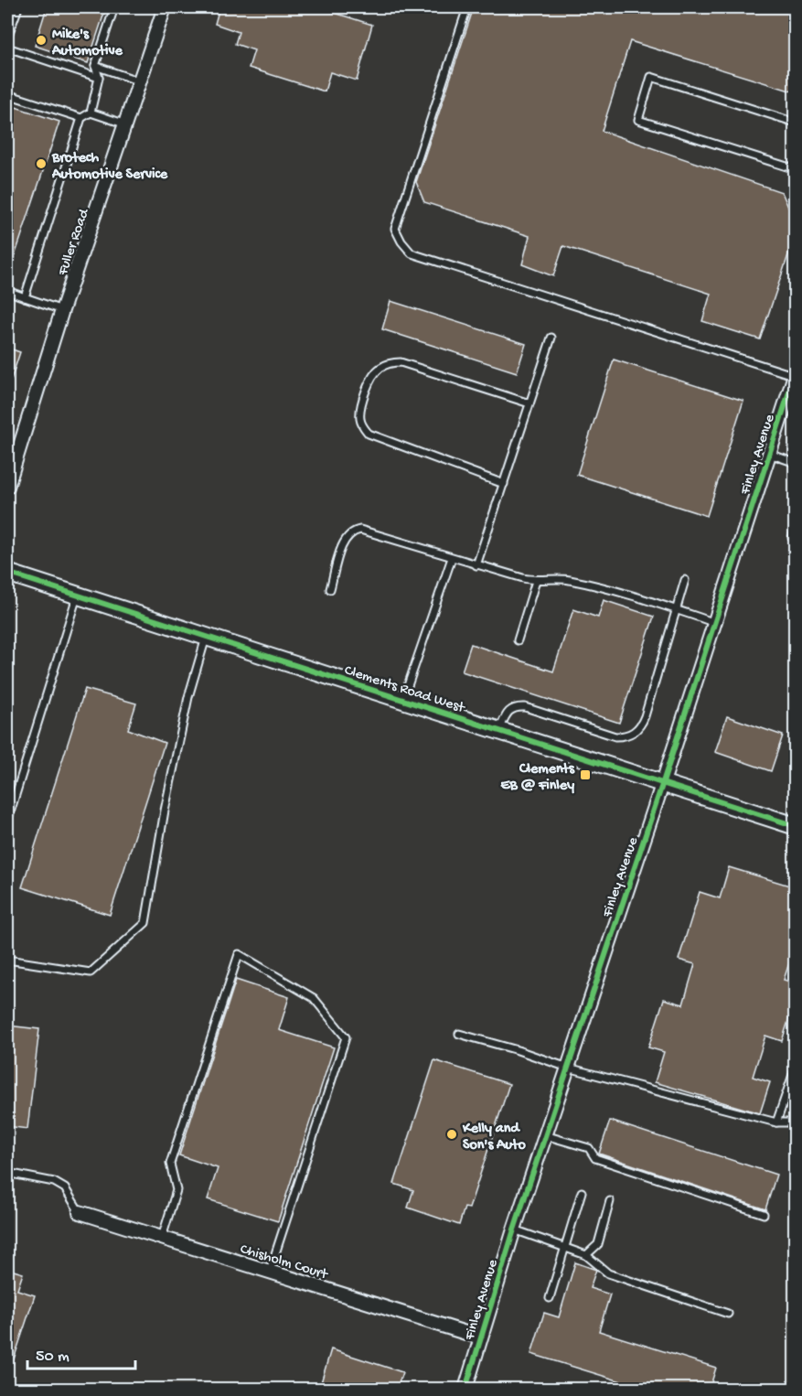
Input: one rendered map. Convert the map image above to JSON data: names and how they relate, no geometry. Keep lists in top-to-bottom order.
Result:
{
  "streets": {
    "street": [
      "Fuller Road",
      "Finley Avenue",
      "Clements Road West",
      "Chisholm Court"
    ]
  },
  "crossings": [
    ["Finley Avenue", "Clements Road West"],
    ["Finley Avenue", "Chisholm Court"]
  ],
  "places": {
    "other": ["Mike's Automotive", "Brotech Automotive Service", "Kelly and Son's Auto"],
    "transit": ["Clements EB @ Finley"]
  },
  "scale_bar": "50 m"
}
